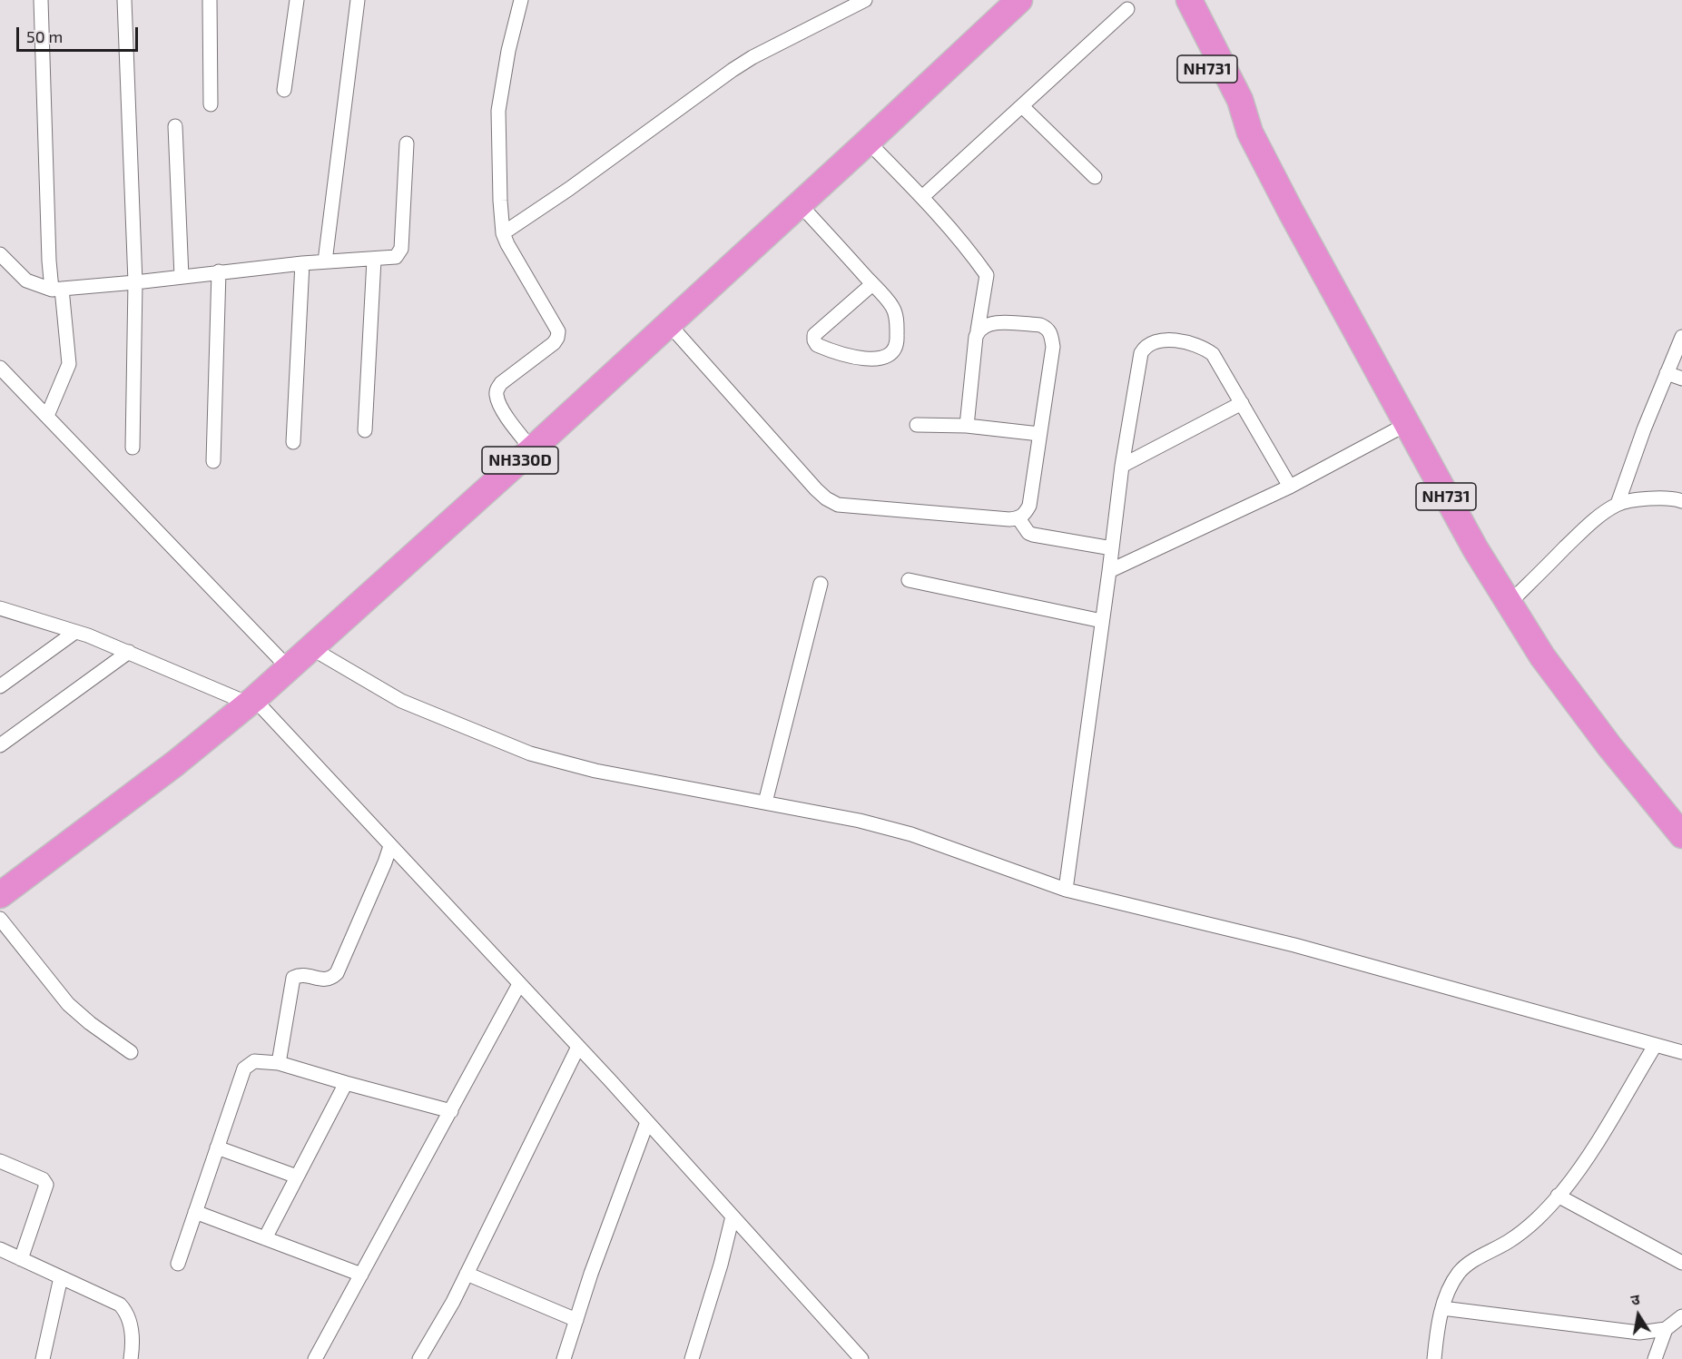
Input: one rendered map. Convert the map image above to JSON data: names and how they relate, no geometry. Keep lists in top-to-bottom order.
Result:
{
  "streets": {
    "highway": ["NH731", "NH330D"]
  },
  "scale_bar": "50 m",
  "north": "top"
}
